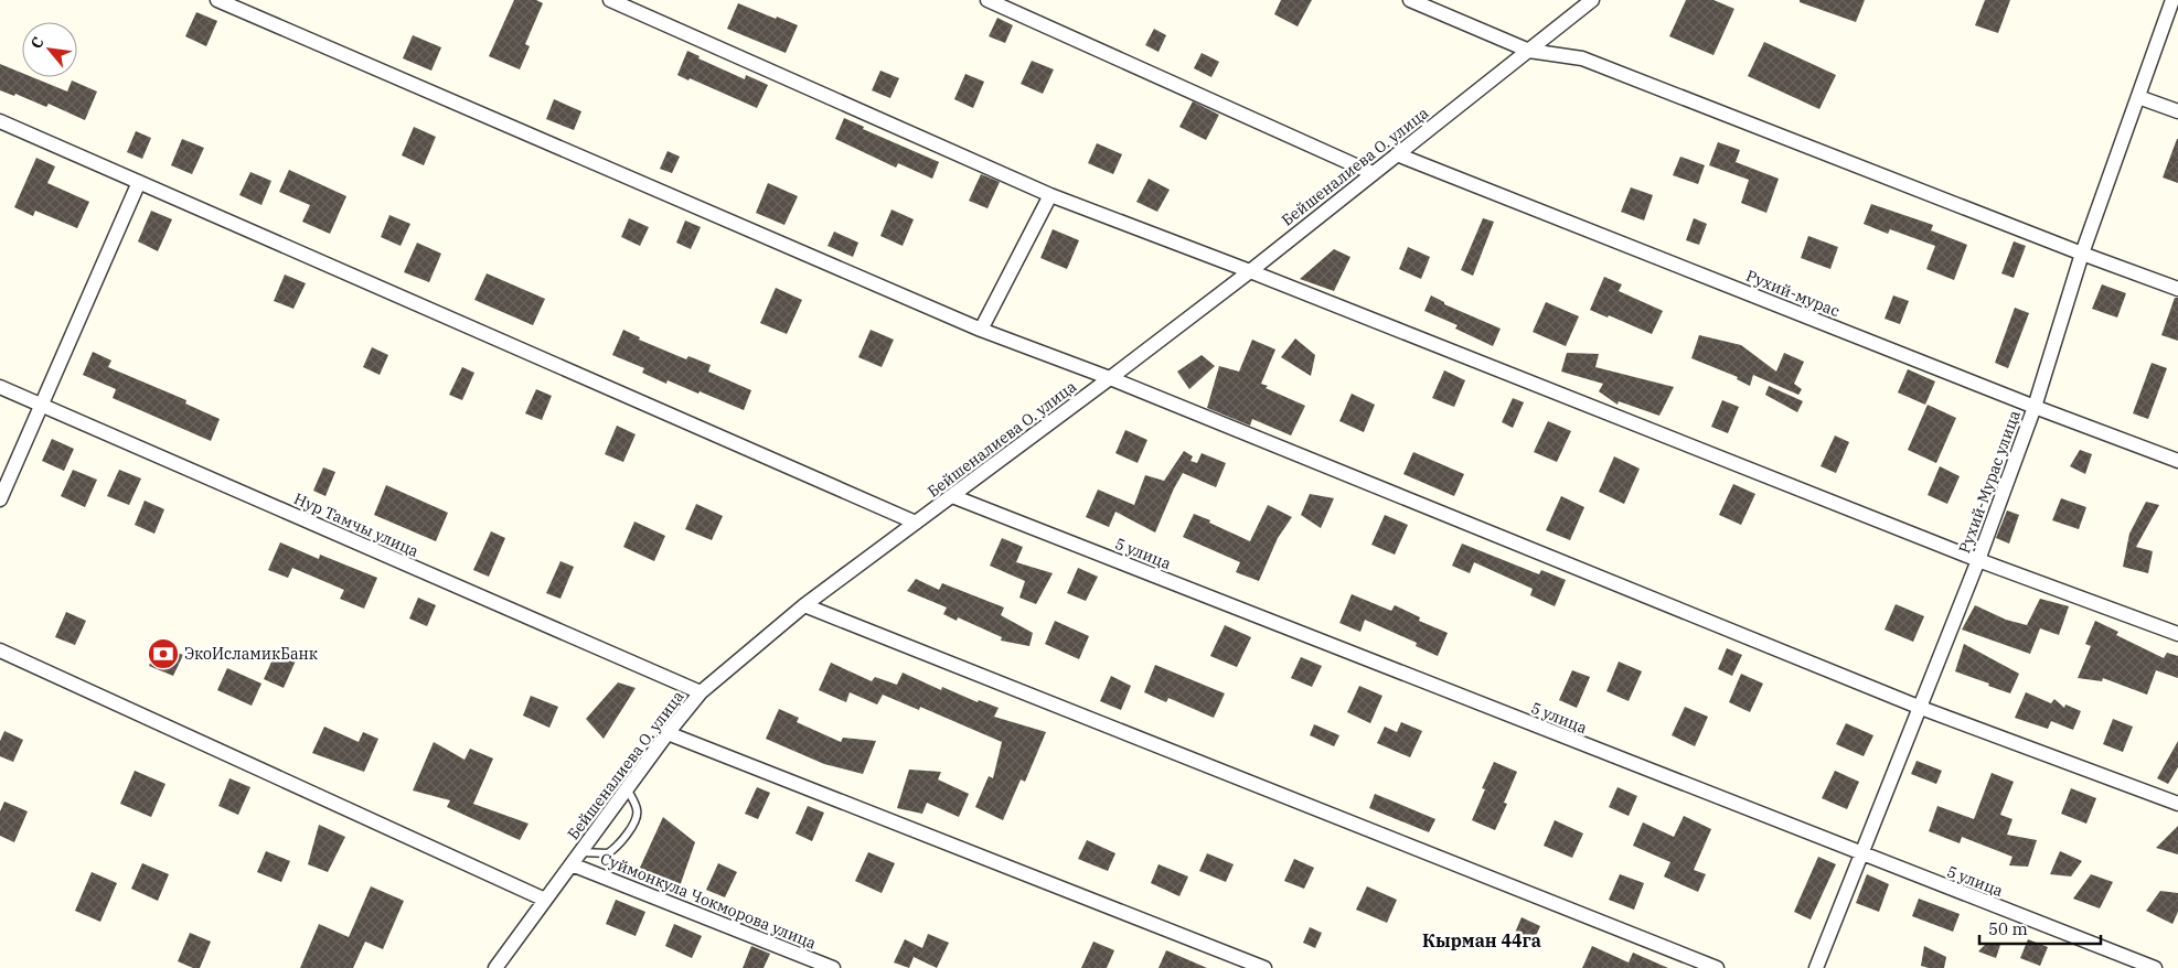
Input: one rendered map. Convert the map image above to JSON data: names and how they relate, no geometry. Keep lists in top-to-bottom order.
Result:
{
  "streets": {
    "street": [
      "Бейшеналиева О. улица",
      "Рухий-мурас",
      "Рухий-Мурас улица",
      "Нур Тамчы улица",
      "5 улица",
      "Суймонкула Чокморова улица"
    ]
  },
  "crossings": [
    ["Бейшеналиева О. улица", "Рухий-мурас"],
    ["Бейшеналиева О. улица", "Нур Тамчы улица"],
    ["Бейшеналиева О. улица", "5 улица"],
    ["Бейшеналиева О. улица", "Суймонкула Чокморова улица"],
    ["Рухий-мурас", "Рухий-Мурас улица"],
    ["Рухий-Мурас улица", "5 улица"]
  ],
  "districts": ["Кырман 44га"],
  "places": {
    "bank": ["ЭкоИсламикБанк"]
  },
  "scale_bar": "50 m",
  "north": "top left"
}
